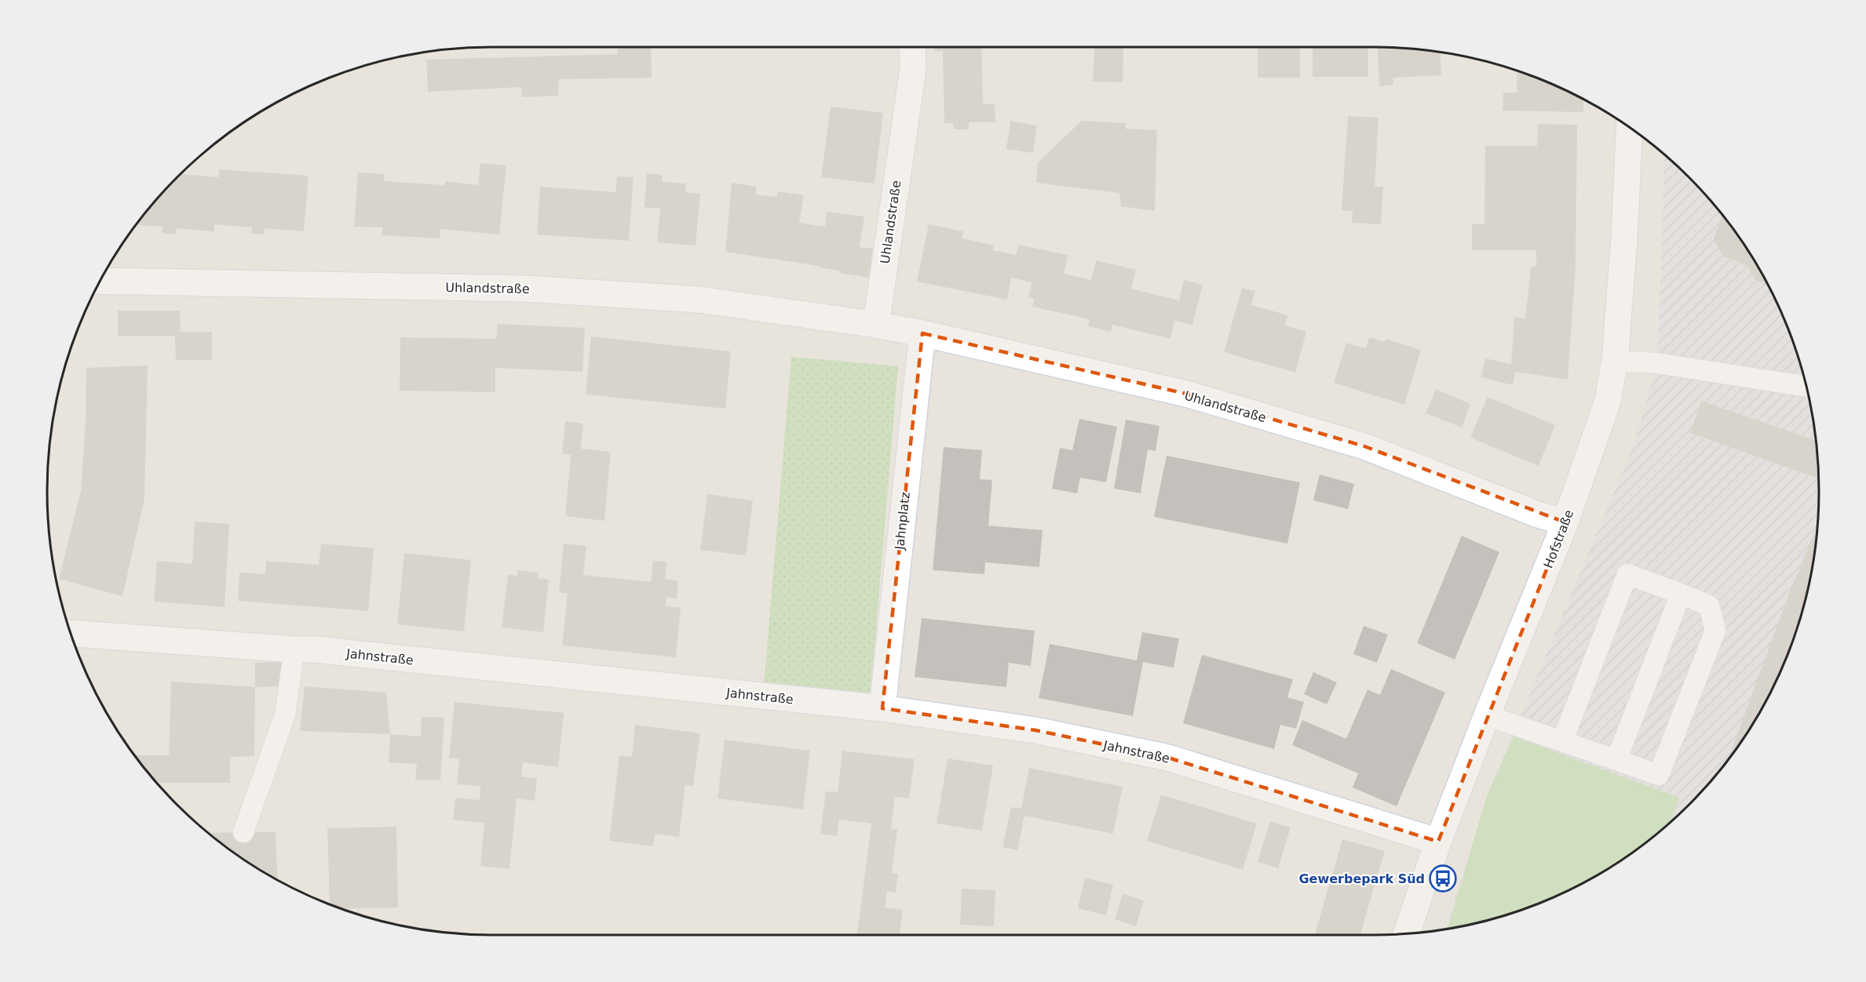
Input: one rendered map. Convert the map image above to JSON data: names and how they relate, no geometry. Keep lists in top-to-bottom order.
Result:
{
  "streets": {
    "street": [
      "Uhlandstraße",
      "Jahnplatz",
      "Hofstraße",
      "Jahnstraße"
    ]
  },
  "crossings": [
    ["Uhlandstraße", "Jahnplatz"],
    ["Uhlandstraße", "Hofstraße"],
    ["Jahnplatz", "Jahnstraße"],
    ["Hofstraße", "Jahnstraße"]
  ],
  "places": {
    "bus stop": ["Gewerbepark Süd"]
  }
}
